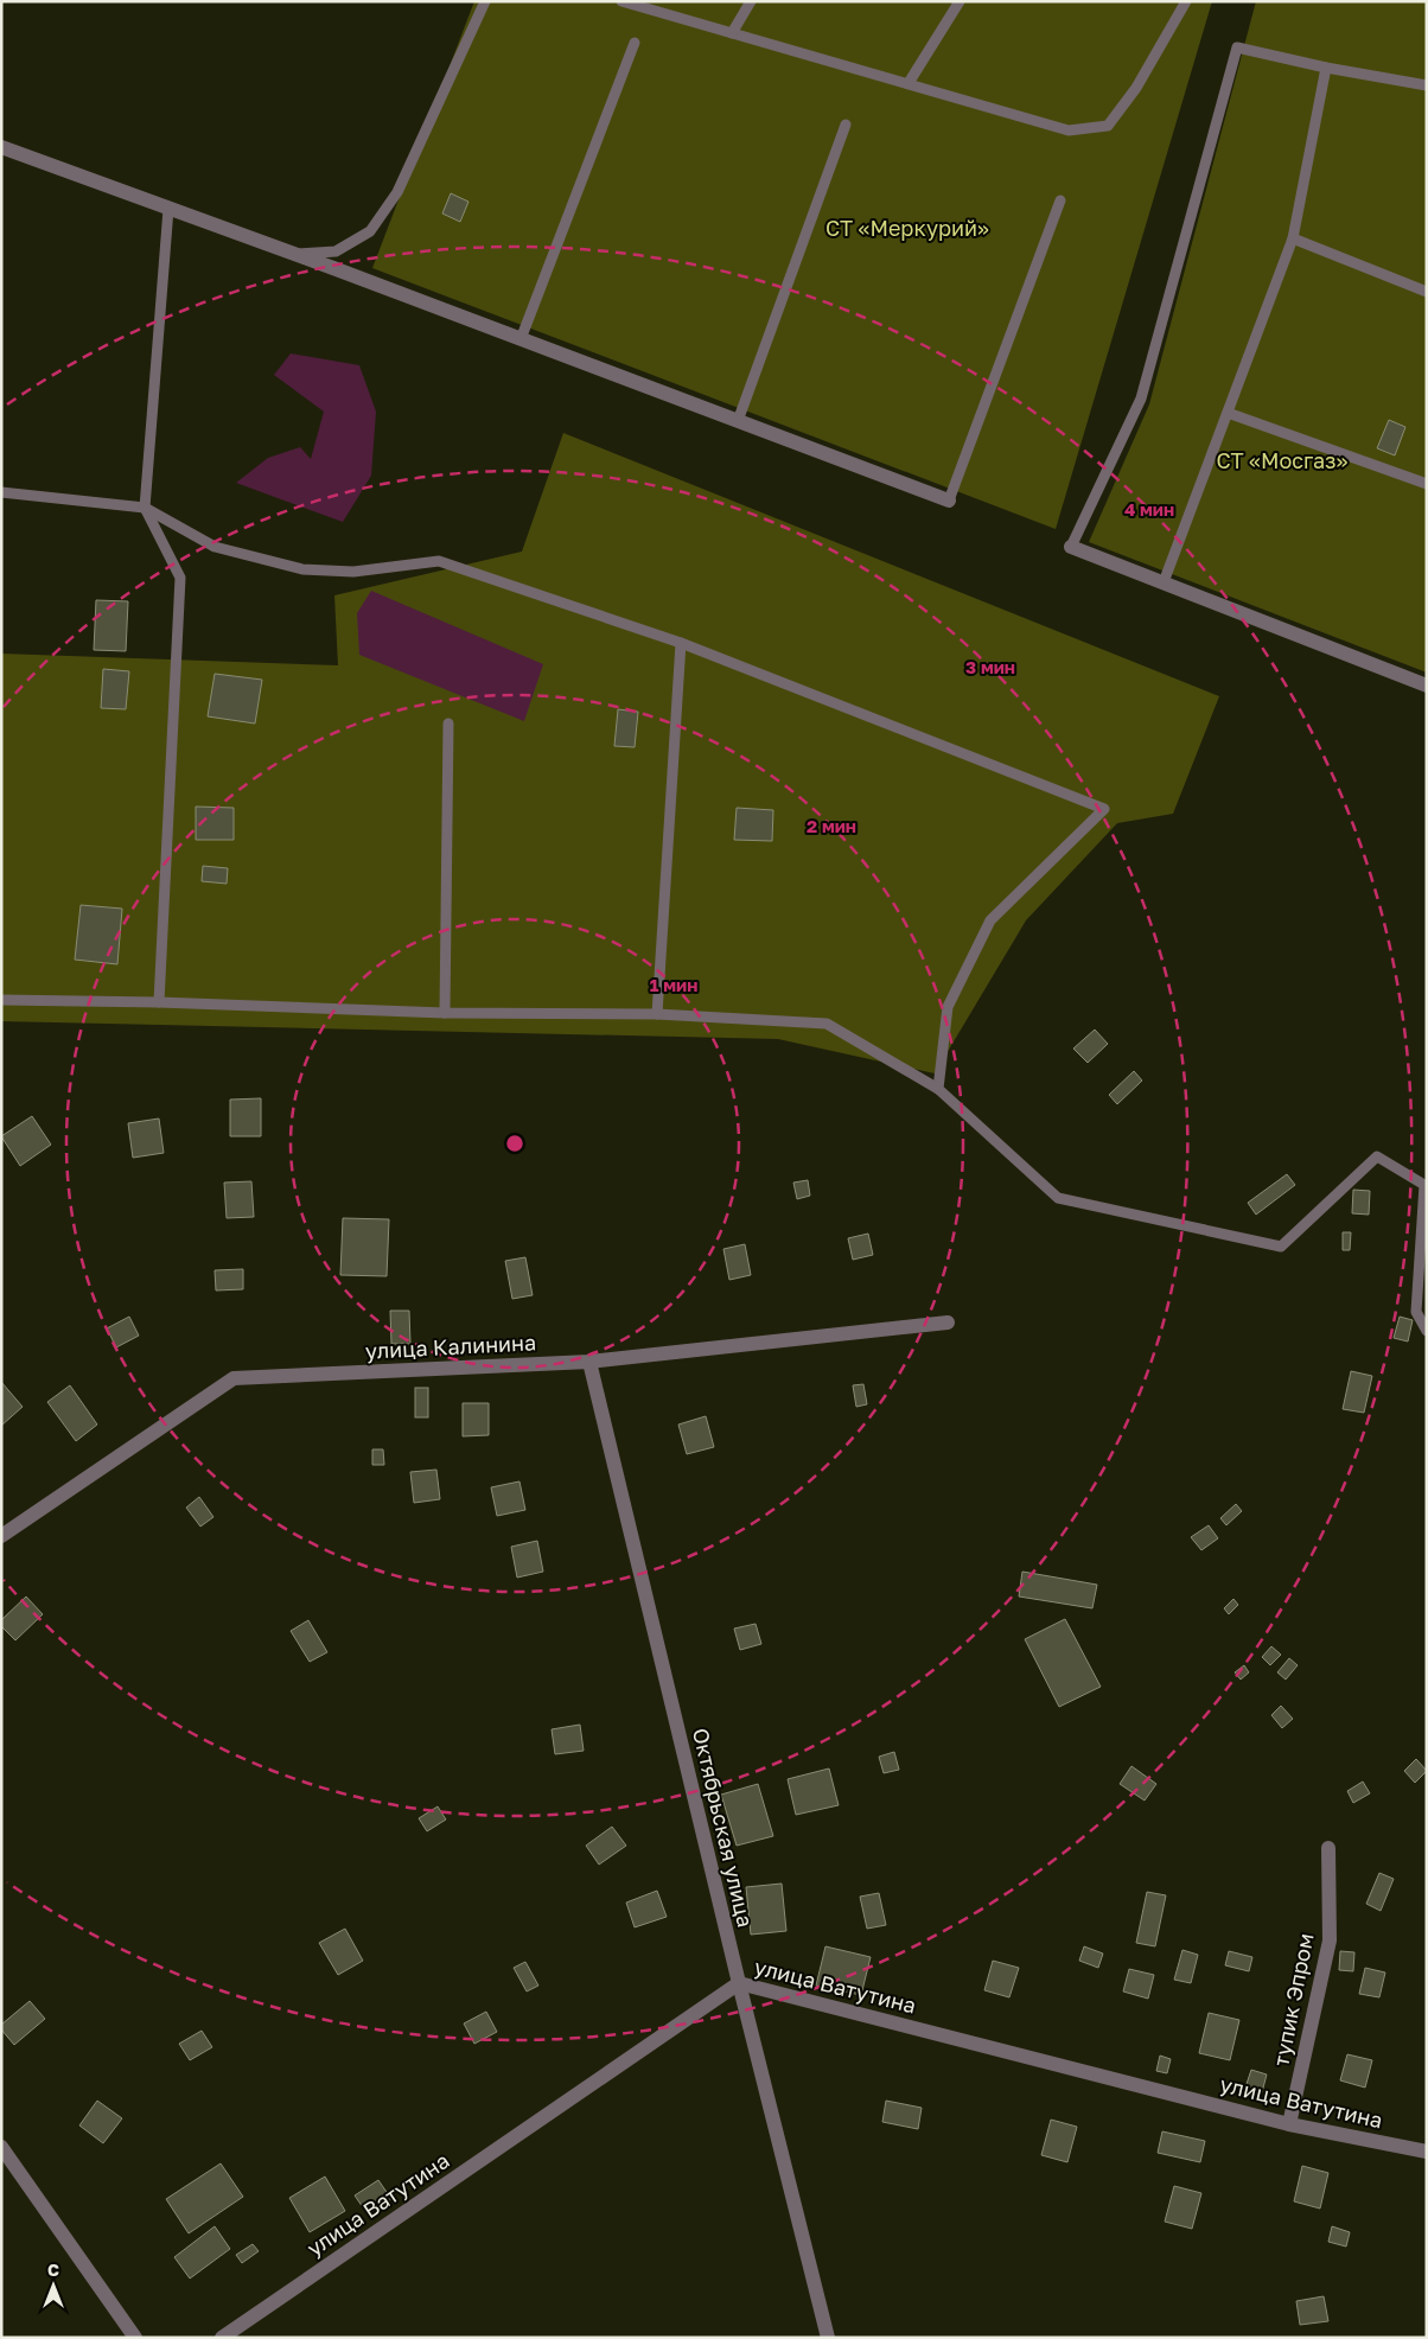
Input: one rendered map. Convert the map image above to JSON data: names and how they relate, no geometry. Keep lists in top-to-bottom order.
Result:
{
  "streets": {
    "street": [
      "улица Калинина",
      "Октябрьская улица",
      "улица Ватутина",
      "тупик Эпром"
    ]
  },
  "crossings": [
    ["улица Калинина", "Октябрьская улица"],
    ["Октябрьская улица", "улица Ватутина"],
    ["улица Ватутина", "тупик Эпром"]
  ],
  "parks": ["СТ «Меркурий»", "СТ «Мосгаз»"],
  "north": "top",
  "rings": [
    "4 мин",
    "3 мин",
    "2 мин",
    "1 мин"
  ]
}
